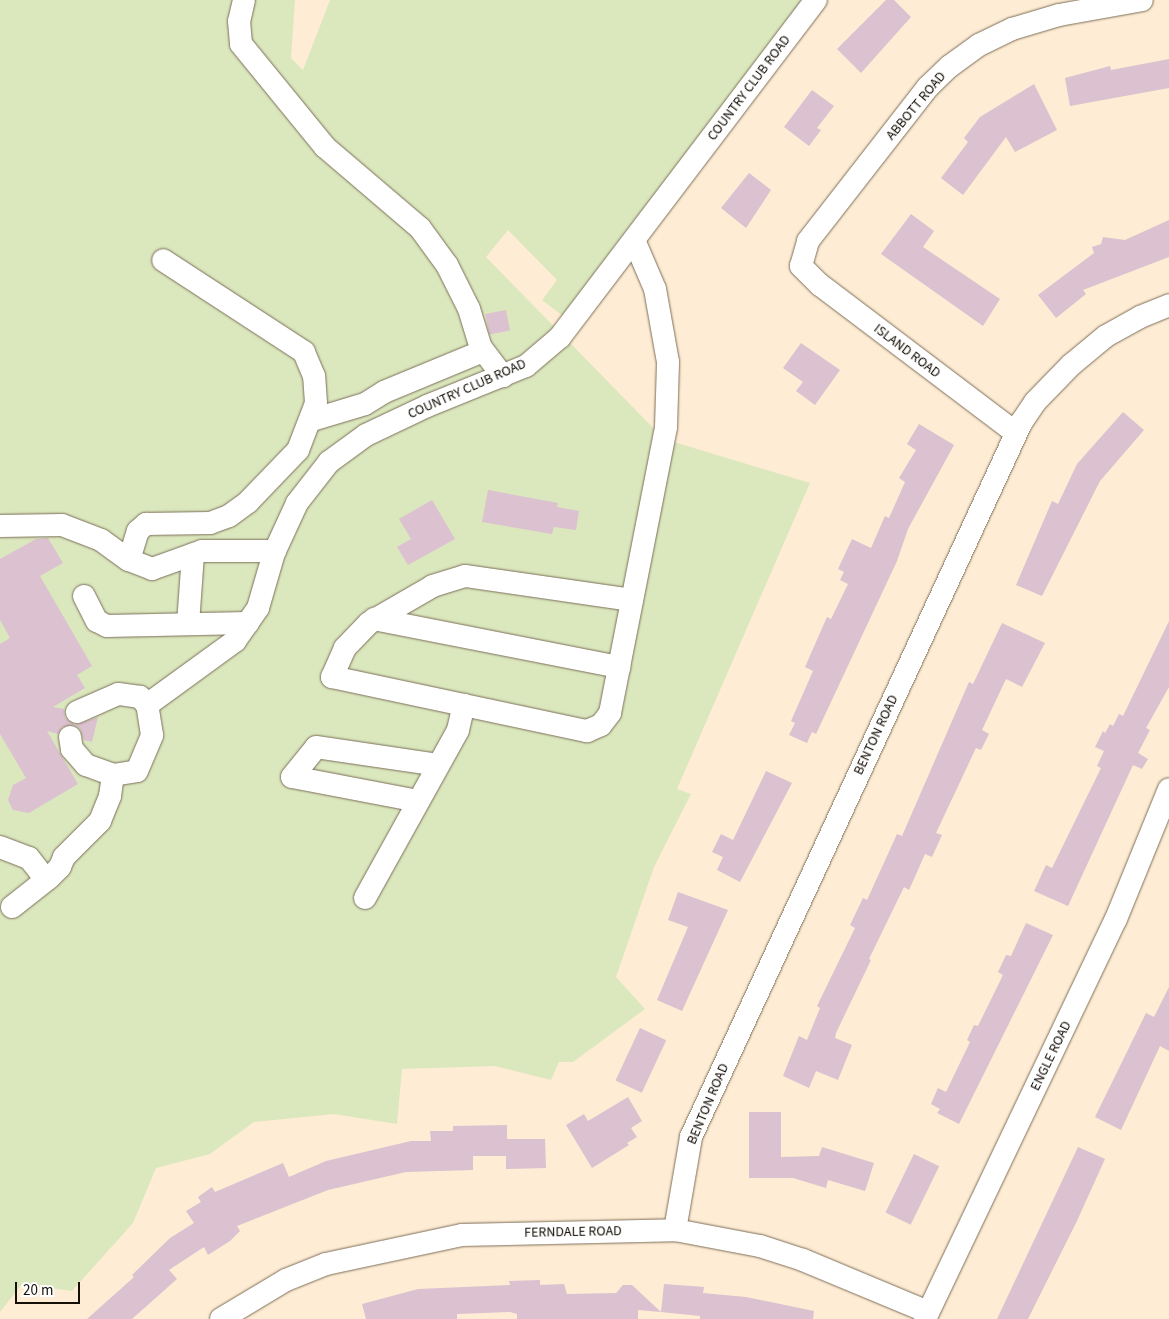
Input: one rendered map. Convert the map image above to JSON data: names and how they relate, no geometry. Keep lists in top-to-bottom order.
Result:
{
  "streets": {
    "street": [
      "COUNTRY CLUB ROAD",
      "ABBOTT ROAD",
      "ISLAND ROAD",
      "BENTON ROAD",
      "ENGLE ROAD",
      "FERNDALE ROAD"
    ]
  },
  "crossings": [
    ["ABBOTT ROAD", "ISLAND ROAD"],
    ["ISLAND ROAD", "BENTON ROAD"],
    ["BENTON ROAD", "FERNDALE ROAD"],
    ["ENGLE ROAD", "FERNDALE ROAD"]
  ],
  "scale_bar": "20 m"
}
